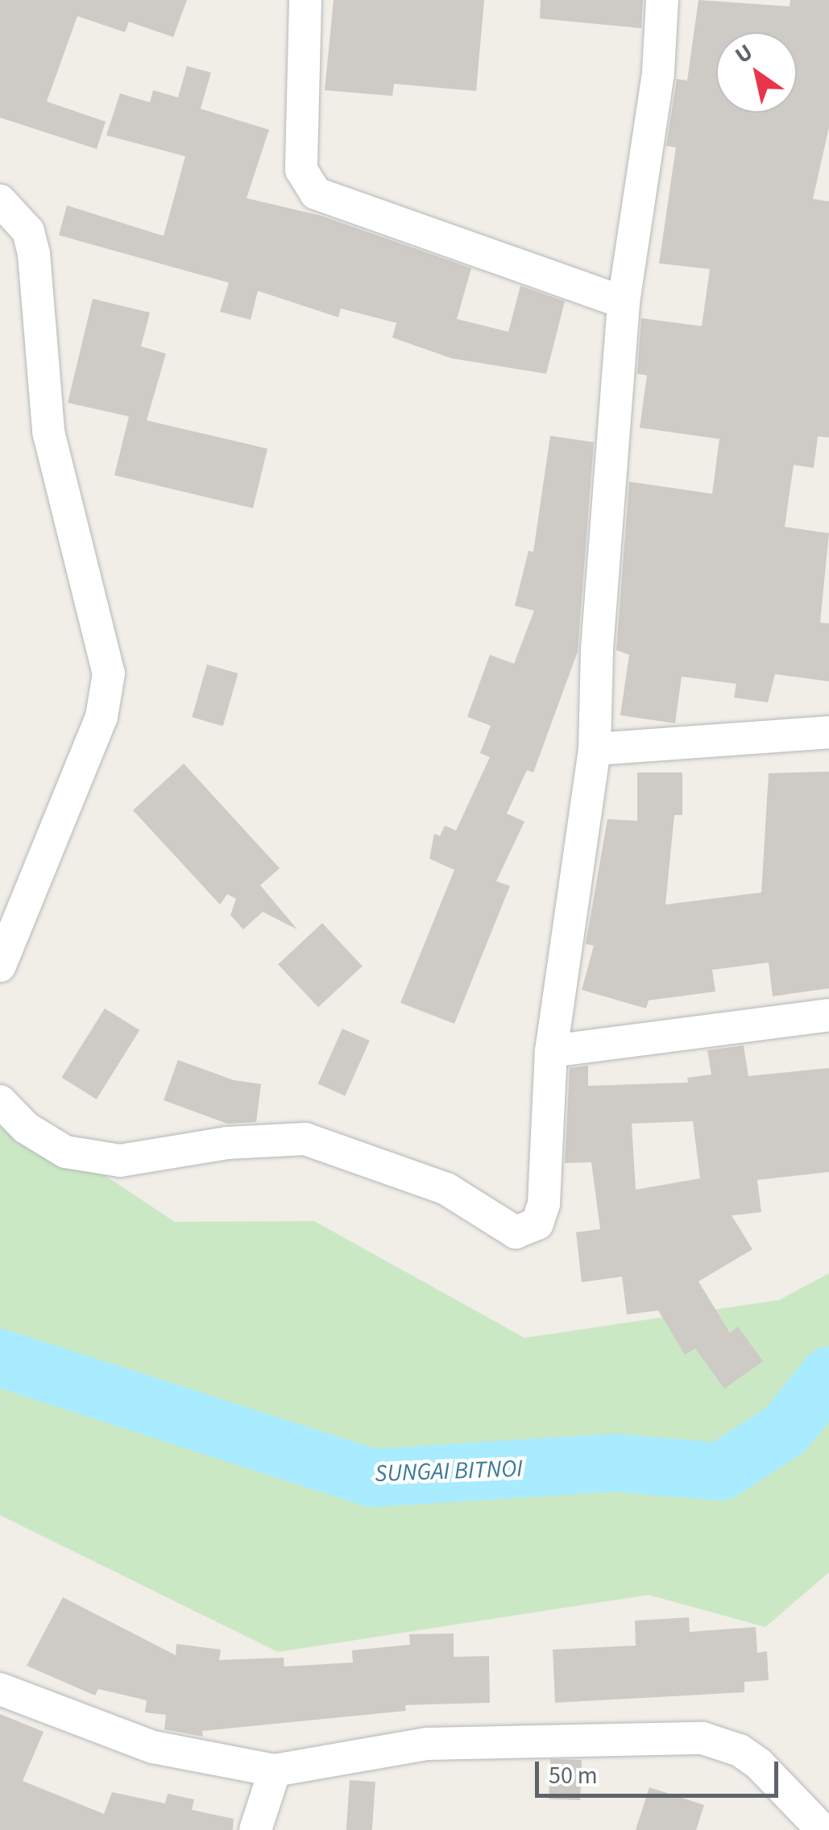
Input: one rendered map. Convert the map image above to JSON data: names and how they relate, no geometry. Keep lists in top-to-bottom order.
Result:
{
  "water": ["SUNGAI BITNOI"],
  "scale_bar": "50 m",
  "north": "top left"
}
